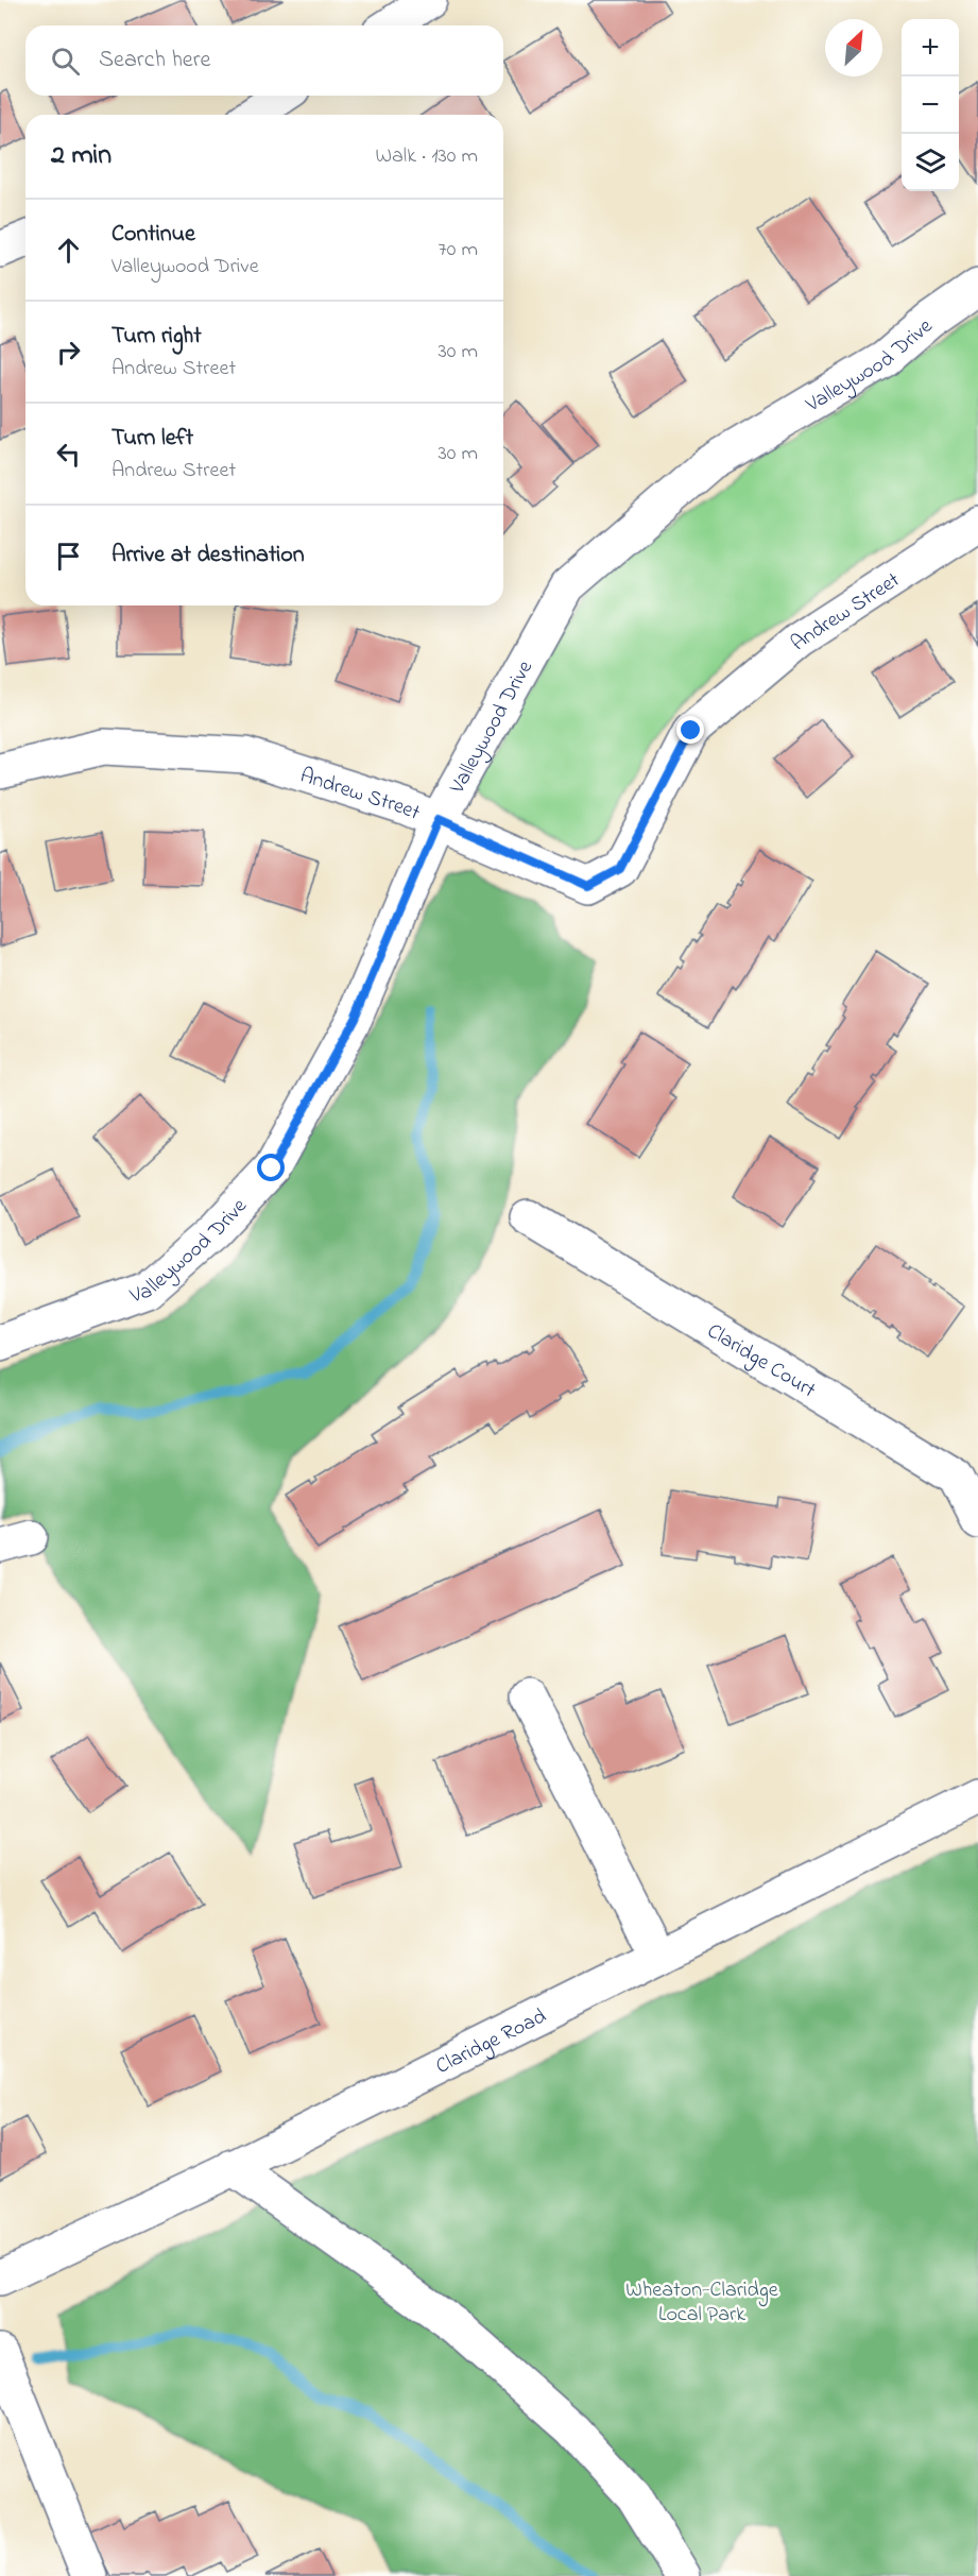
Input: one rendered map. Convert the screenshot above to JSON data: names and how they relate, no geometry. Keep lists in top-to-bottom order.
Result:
{
  "streets": {
    "street": [
      "Valleywood Drive",
      "Andrew Street",
      "Claridge Court",
      "Claridge Road"
    ]
  },
  "crossings": [
    ["Valleywood Drive", "Andrew Street"]
  ],
  "parks": ["Wheaton-Claridge Local Park"],
  "north": "top right",
  "page": {
    "map_buttons": ["+", "−"],
    "search": "Search here",
    "heading": ["2 min", "Walk · 130 m"],
    "list": [
      ["Continue", "Valleywood Drive", "70 m"],
      ["Turn right", "Andrew Street", "30 m"],
      ["Turn left", "Andrew Street", "30 m"],
      "Arrive at destination"
    ]
  }
}
